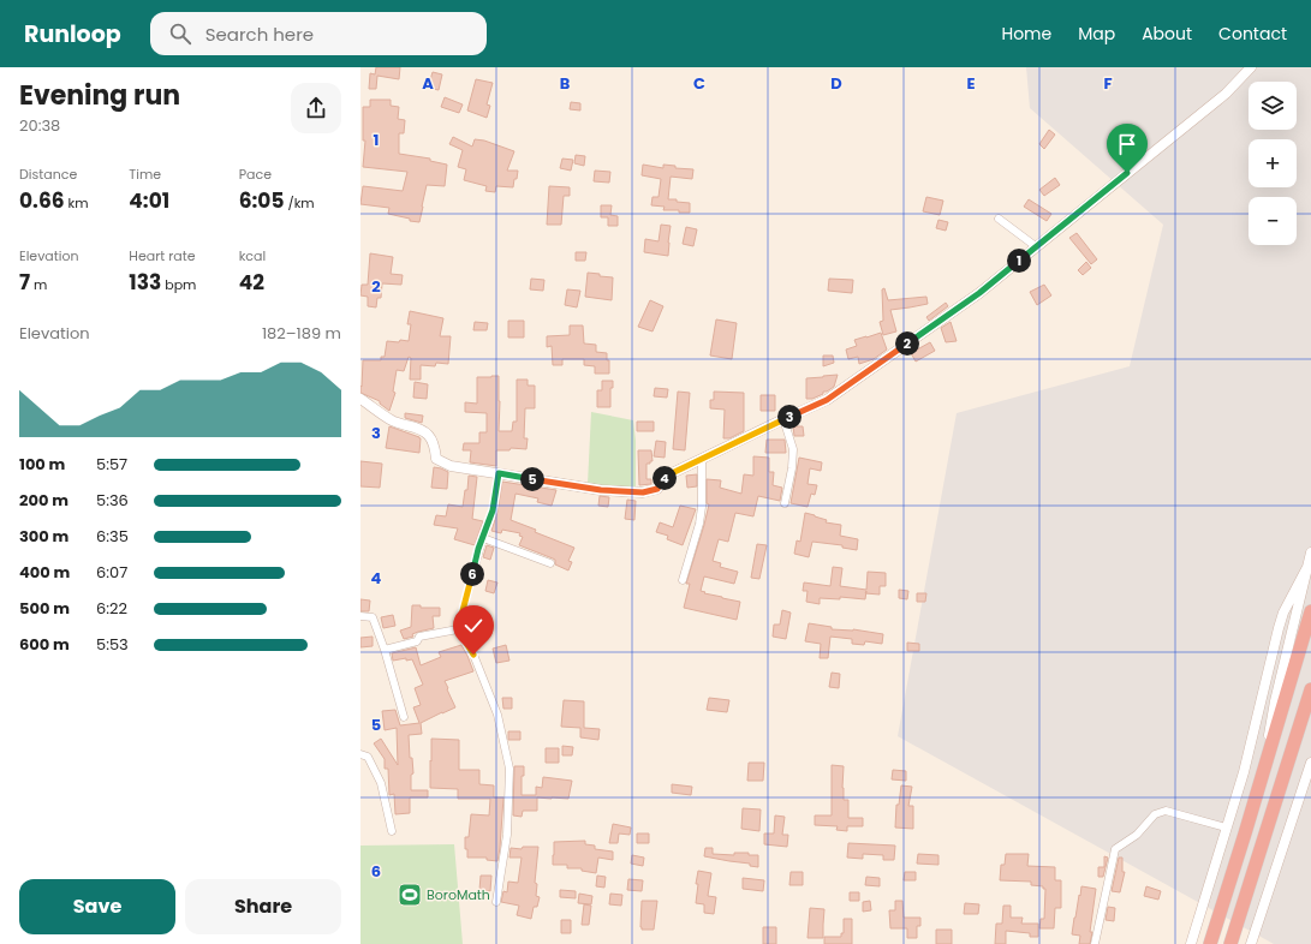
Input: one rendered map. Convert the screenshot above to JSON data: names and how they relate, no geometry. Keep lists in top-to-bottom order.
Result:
{
  "places": {
    "sports": ["BoroMath"]
  },
  "page": {
    "header": "Runloop",
    "search": "Search here",
    "nav": [
      "Home",
      "Map",
      "About",
      "Contact"
    ],
    "heading": ["Evening run", "20:38"],
    "map_buttons": ["+", "−"],
    "stats": [
      ["Distance", "0.66 km"],
      ["Time", "4:01"],
      ["Pace", "6:05 /km"],
      ["Elevation", "7 m"],
      ["Heart rate", "133 bpm"],
      ["kcal", "42"]
    ],
    "pins": [
      "1",
      "2",
      "3",
      "4",
      "5",
      "6"
    ],
    "chart": ["Elevation", "182–189 m"],
    "list": [
      {
        "name": "100 m",
        "note": "5:57"
      },
      {
        "name": "200 m",
        "note": "5:36"
      },
      {
        "name": "300 m",
        "note": "6:35"
      },
      {
        "name": "400 m",
        "note": "6:07"
      },
      {
        "name": "500 m",
        "note": "6:22"
      },
      {
        "name": "600 m",
        "note": "5:53"
      }
    ],
    "buttons": ["Save", "Share"]
  },
  "grid": {
    "columns": [
      "A",
      "B",
      "C",
      "D",
      "E",
      "F"
    ],
    "rows": [
      "1",
      "2",
      "3",
      "4",
      "5",
      "6"
    ]
  }
}
